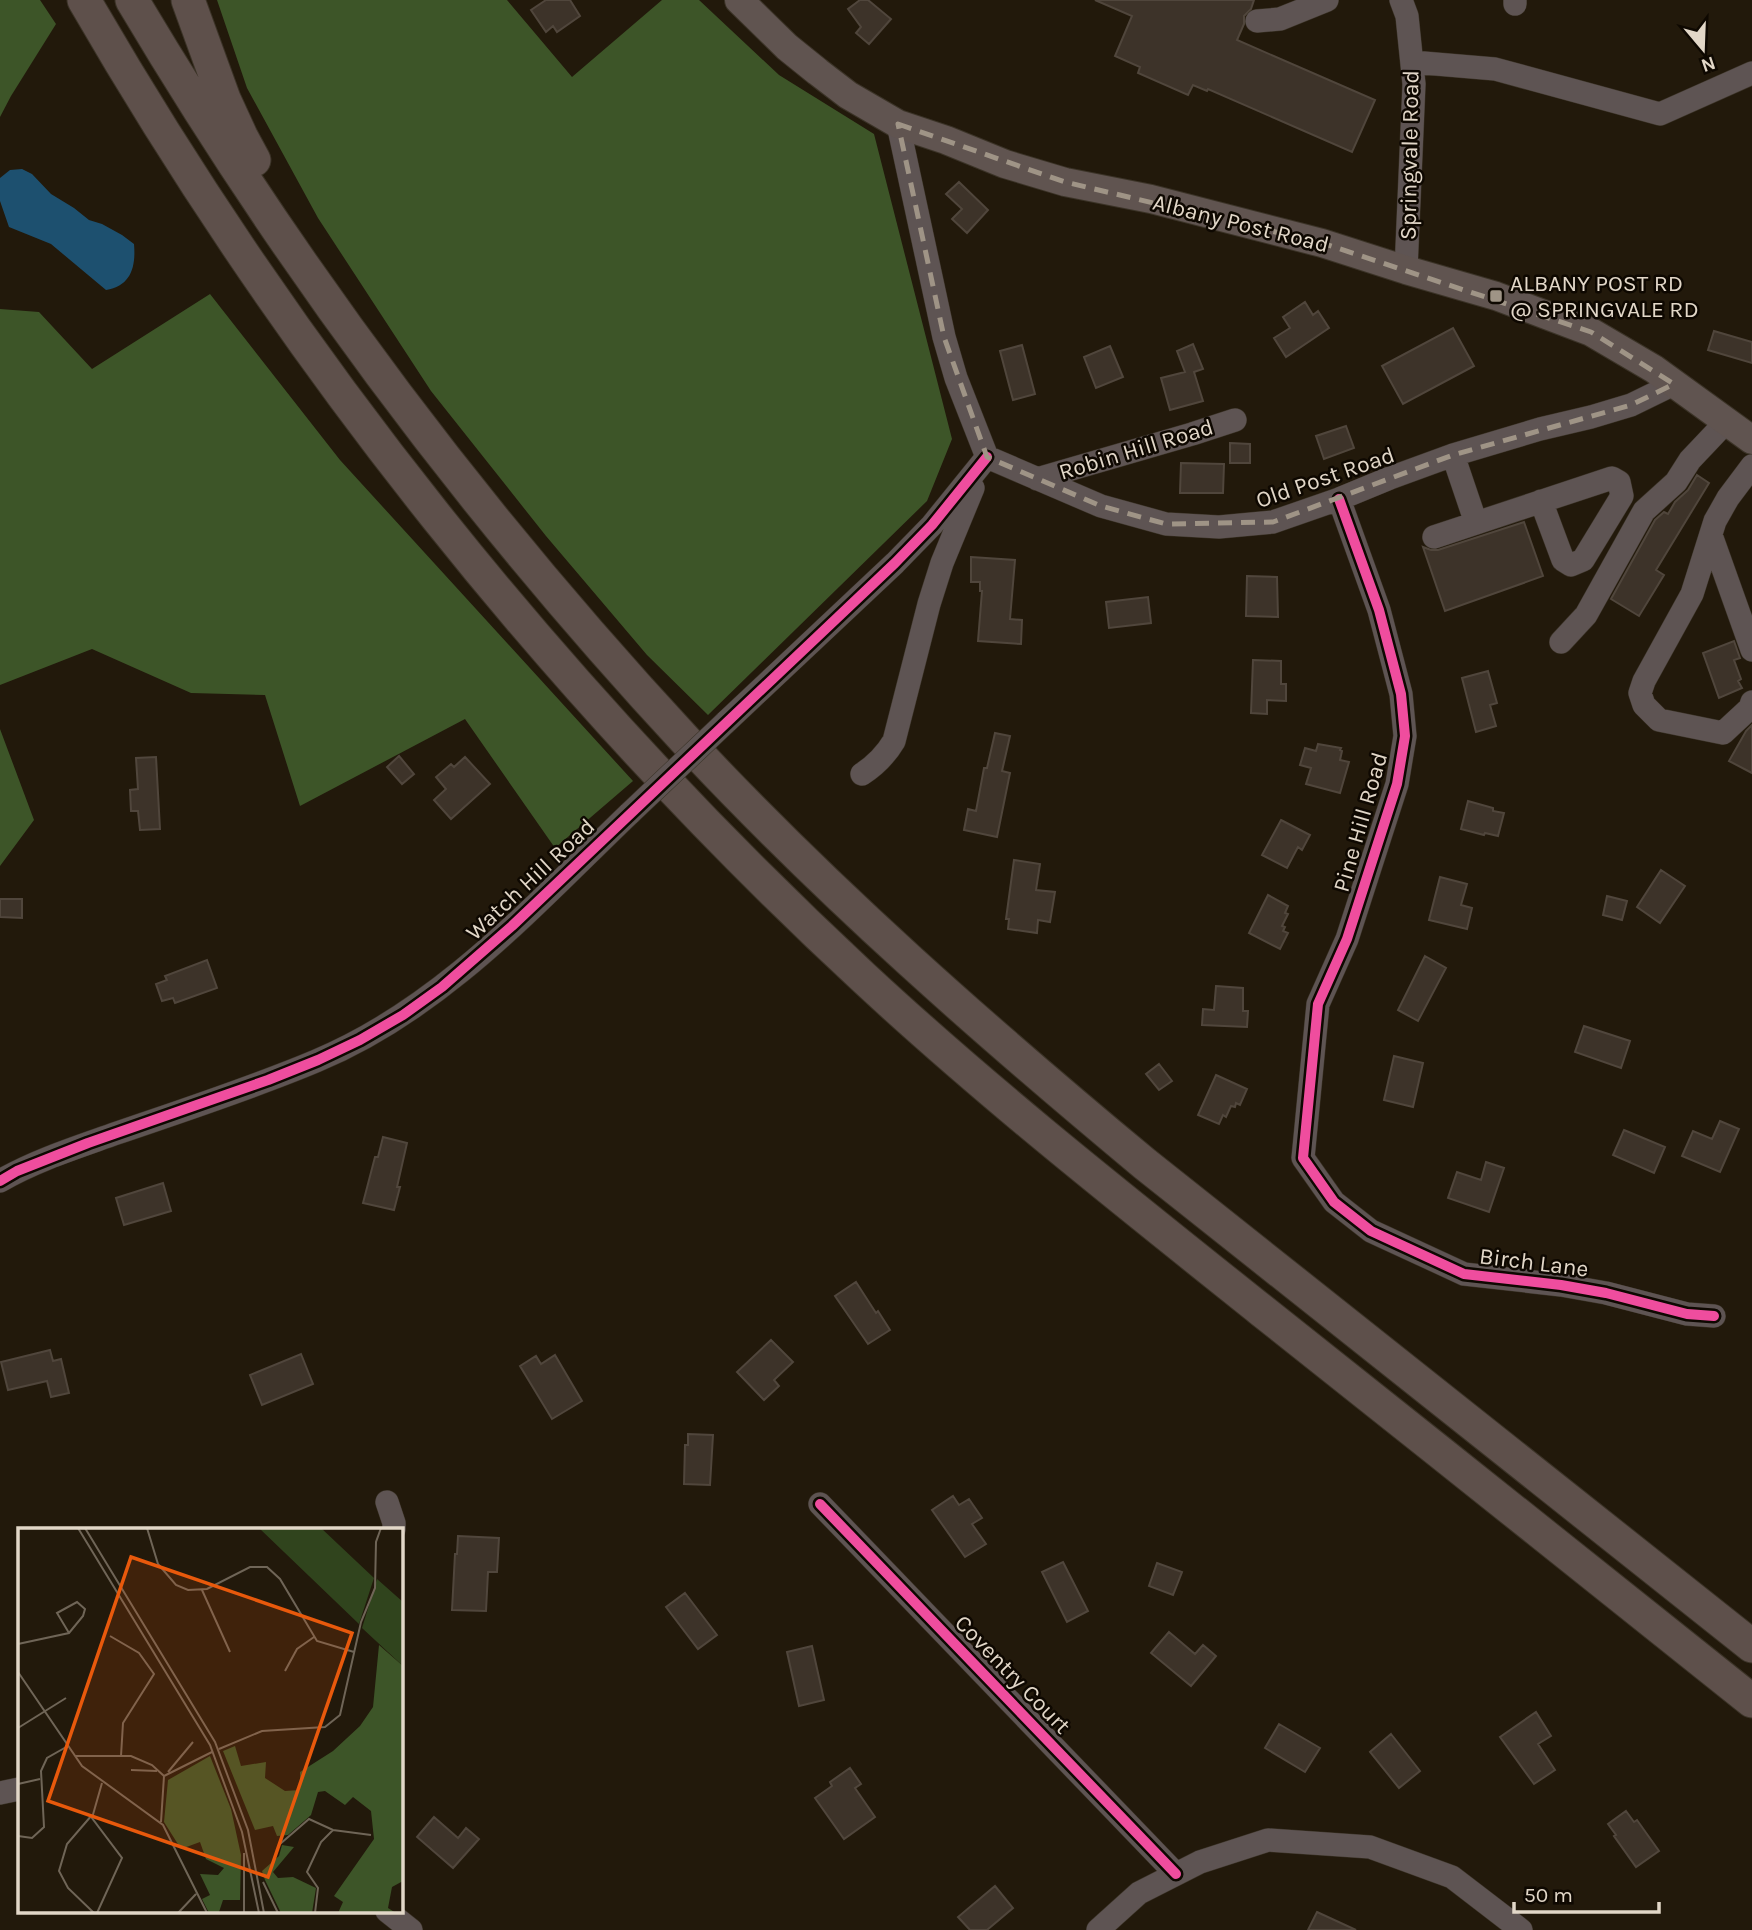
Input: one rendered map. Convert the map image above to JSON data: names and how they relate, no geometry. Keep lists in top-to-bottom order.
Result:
{
  "streets": {
    "main road": ["Albany Post Road"],
    "street": [
      "Springvale Road",
      "Robin Hill Road",
      "Old Post Road",
      "Pine Hill Road",
      "Watch Hill Road",
      "Birch Lane",
      "Coventry Court"
    ]
  },
  "crossings": [
    ["Springvale Road", "Albany Post Road"],
    ["Albany Post Road", "Old Post Road"],
    ["Robin Hill Road", "Old Post Road"],
    ["Old Post Road", "Pine Hill Road"],
    ["Old Post Road", "Watch Hill Road"],
    ["Pine Hill Road", "Birch Lane"]
  ],
  "places": {
    "transit": ["ALBANY POST RD @ SPRINGVALE RD"]
  },
  "scale_bar": "50 m",
  "north": "bottom"
}
